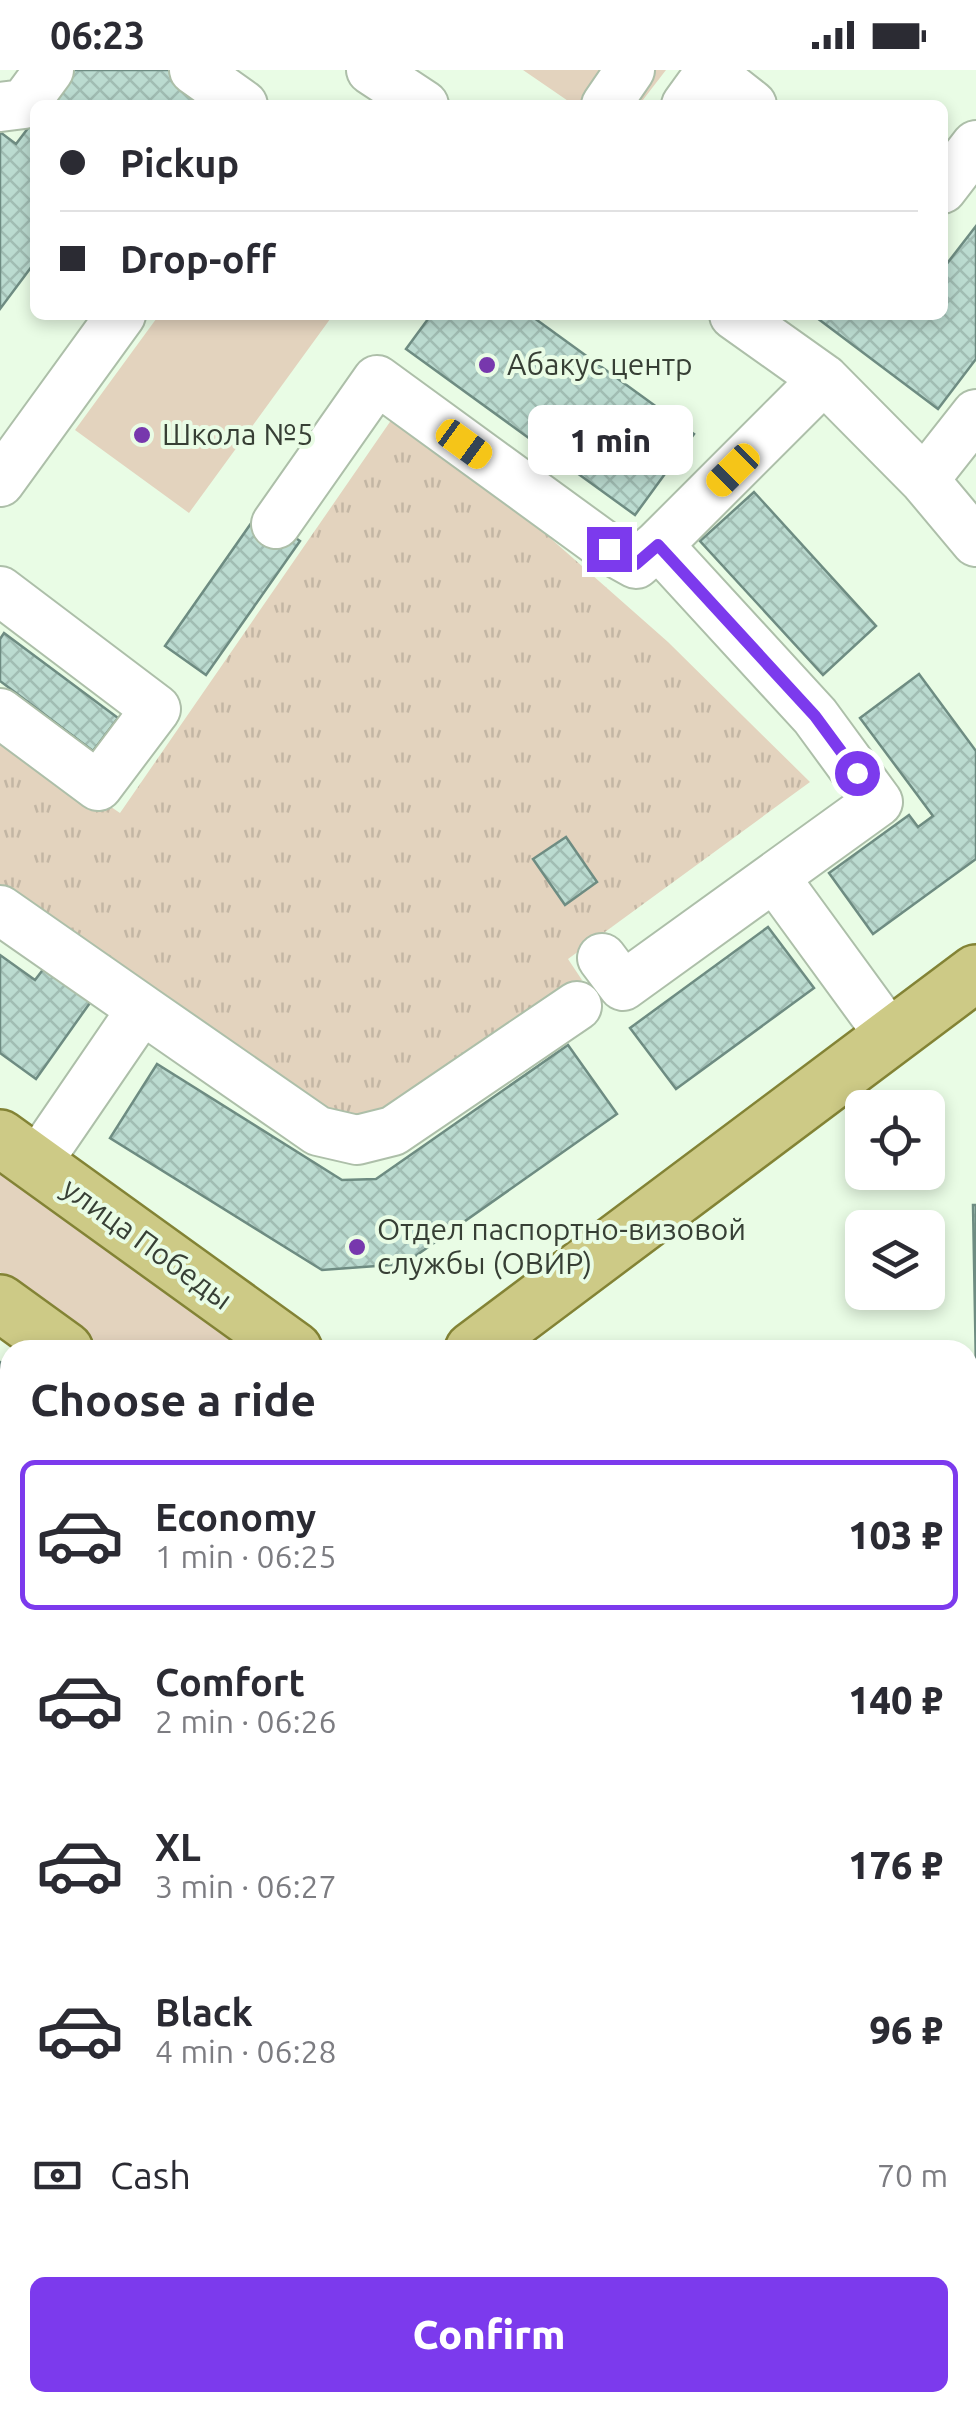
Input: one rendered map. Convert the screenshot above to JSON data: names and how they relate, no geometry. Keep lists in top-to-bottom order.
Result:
{
  "streets": {
    "main road": ["улица Победы"]
  },
  "places": ["Абакус центр", "Школа №5", "Отдел паспортно-визовой службы (ОВИР)"],
  "page": {
    "status": "06:23",
    "banner": ["Pickup", "Drop-off"],
    "bubble": "1 min",
    "heading": "Choose a ride",
    "list": [
      {
        "name": "Economy",
        "note": "1 min · 06:25",
        "value": "103 ₽"
      },
      {
        "name": "Comfort",
        "note": "2 min · 06:26",
        "value": "140 ₽"
      },
      {
        "name": "XL",
        "note": "3 min · 06:27",
        "value": "176 ₽"
      },
      {
        "name": "Black",
        "note": "4 min · 06:28",
        "value": "96 ₽"
      }
    ],
    "pay": ["Cash", "70 m"],
    "buttons": "Confirm"
  }
}
